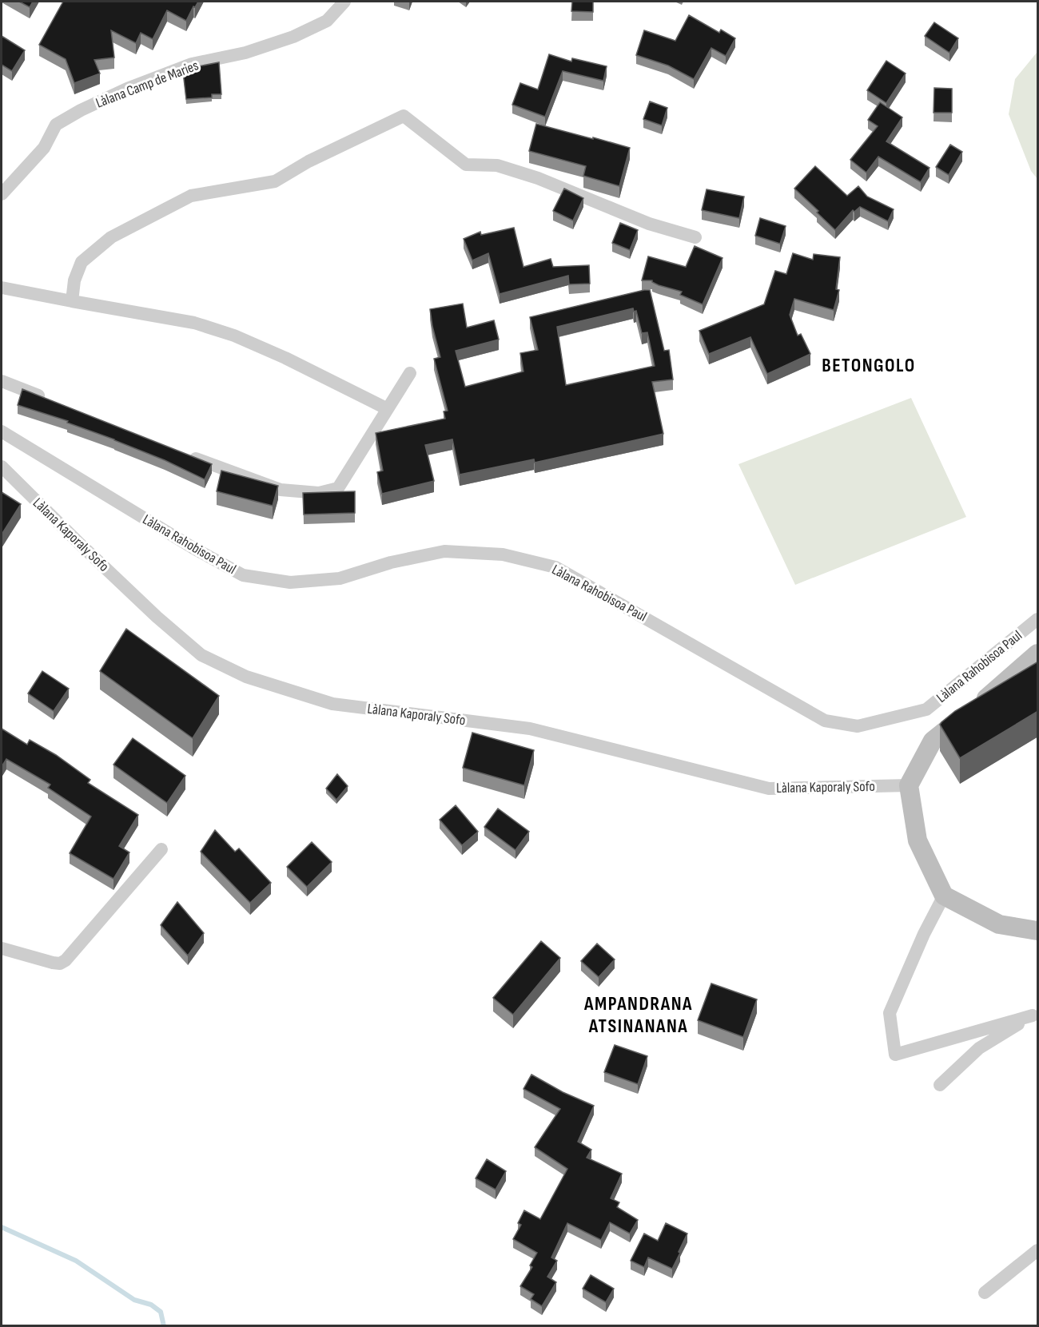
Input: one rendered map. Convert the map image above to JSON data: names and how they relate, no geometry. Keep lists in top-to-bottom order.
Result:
{
  "streets": {
    "street": ["Làlana Camp de Maries", "Làlana Kaporaly Sofo", "Làlana Rahobisoa Paul"]
  },
  "districts": ["BETONGOLO", "AMPANDRANA ATSINANANA"]
}
